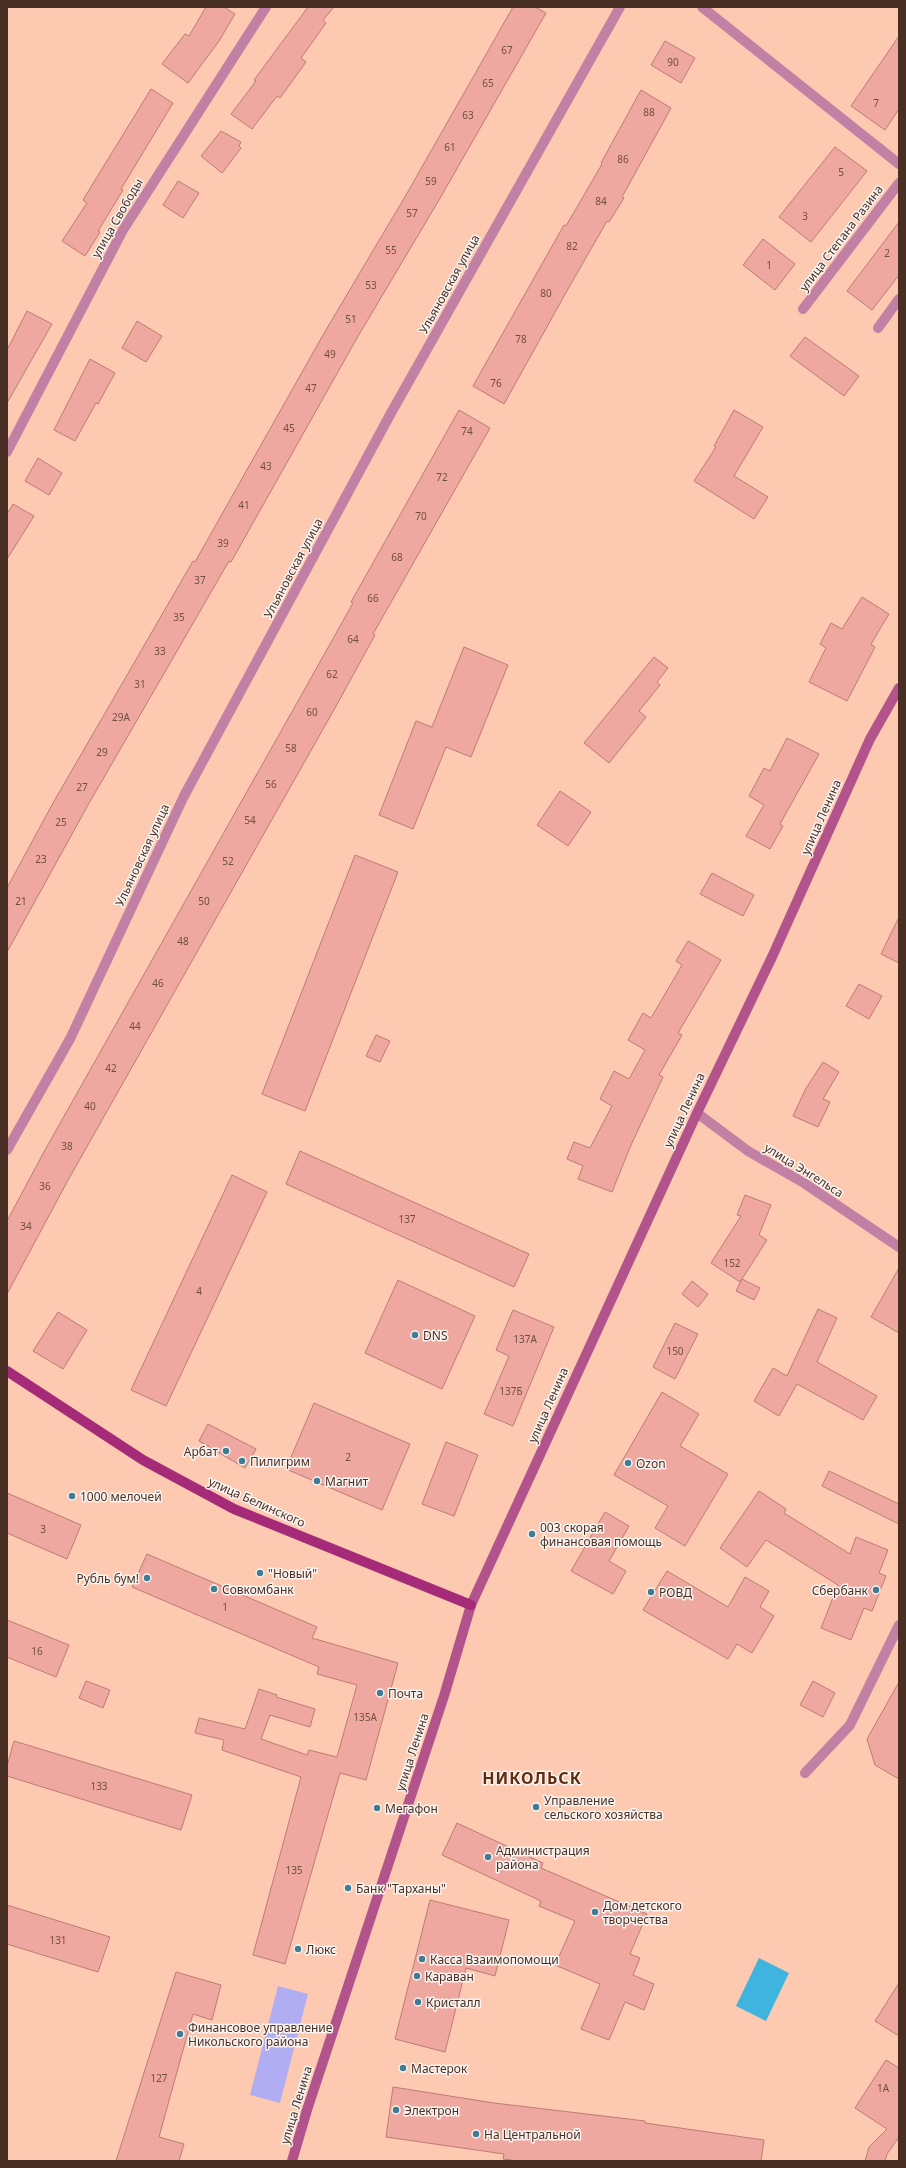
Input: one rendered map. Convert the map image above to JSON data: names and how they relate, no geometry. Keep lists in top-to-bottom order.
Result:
{
  "streets": {
    "main road": ["улица Ленина", "улица Белинского"],
    "street": [
      "улица Свободы",
      "улица Степана Разина",
      "Ульяновская улица",
      "улица Энгельса"
    ]
  },
  "crossings": [
    ["улица Ленина", "улица Энгельса"],
    ["улица Ленина", "улица Белинского"]
  ],
  "districts": ["НИКОЛЬСК"],
  "places": [
    "DNS",
    "Арбат",
    "Пилигрим",
    "Ozon",
    "Магнит",
    "1000 мелочей",
    "003 скорая финансовая помощь",
    "\"Новый\"",
    "Рубль бум!",
    "Совкомбанк",
    "Сбербанк",
    "РОВД",
    "Почта",
    "Управление сельского хозяйства",
    "Мегафон",
    "Администрация района",
    "Банк \"Тарханы\"",
    "Дом детского творчества",
    "Люкс",
    "Касса Взаимопомощи",
    "Караван",
    "Кристалл",
    "Финансовое управление Никольского района",
    "Мастерок",
    "Электрон",
    "На Центральной"
  ],
  "house_numbers": [
    "67",
    "90",
    "65",
    "7",
    "88",
    "63",
    "61",
    "86",
    "5",
    "59",
    "84",
    "57",
    "3",
    "82",
    "55",
    "2",
    "1",
    "53",
    "80",
    "51",
    "78",
    "49",
    "76",
    "47",
    "45",
    "74",
    "43",
    "72",
    "41",
    "70",
    "39",
    "68",
    "37",
    "66",
    "35",
    "64",
    "33",
    "62",
    "31",
    "60",
    "29А",
    "58",
    "29",
    "56",
    "27",
    "54",
    "25",
    "23",
    "52",
    "21",
    "50",
    "48",
    "46",
    "44",
    "42",
    "40",
    "38",
    "36",
    "137",
    "34",
    "152",
    "4",
    "137А",
    "150",
    "137Б",
    "2",
    "3",
    "1",
    "16",
    "135А",
    "133",
    "135",
    "131",
    "127",
    "1А"
  ]
}
